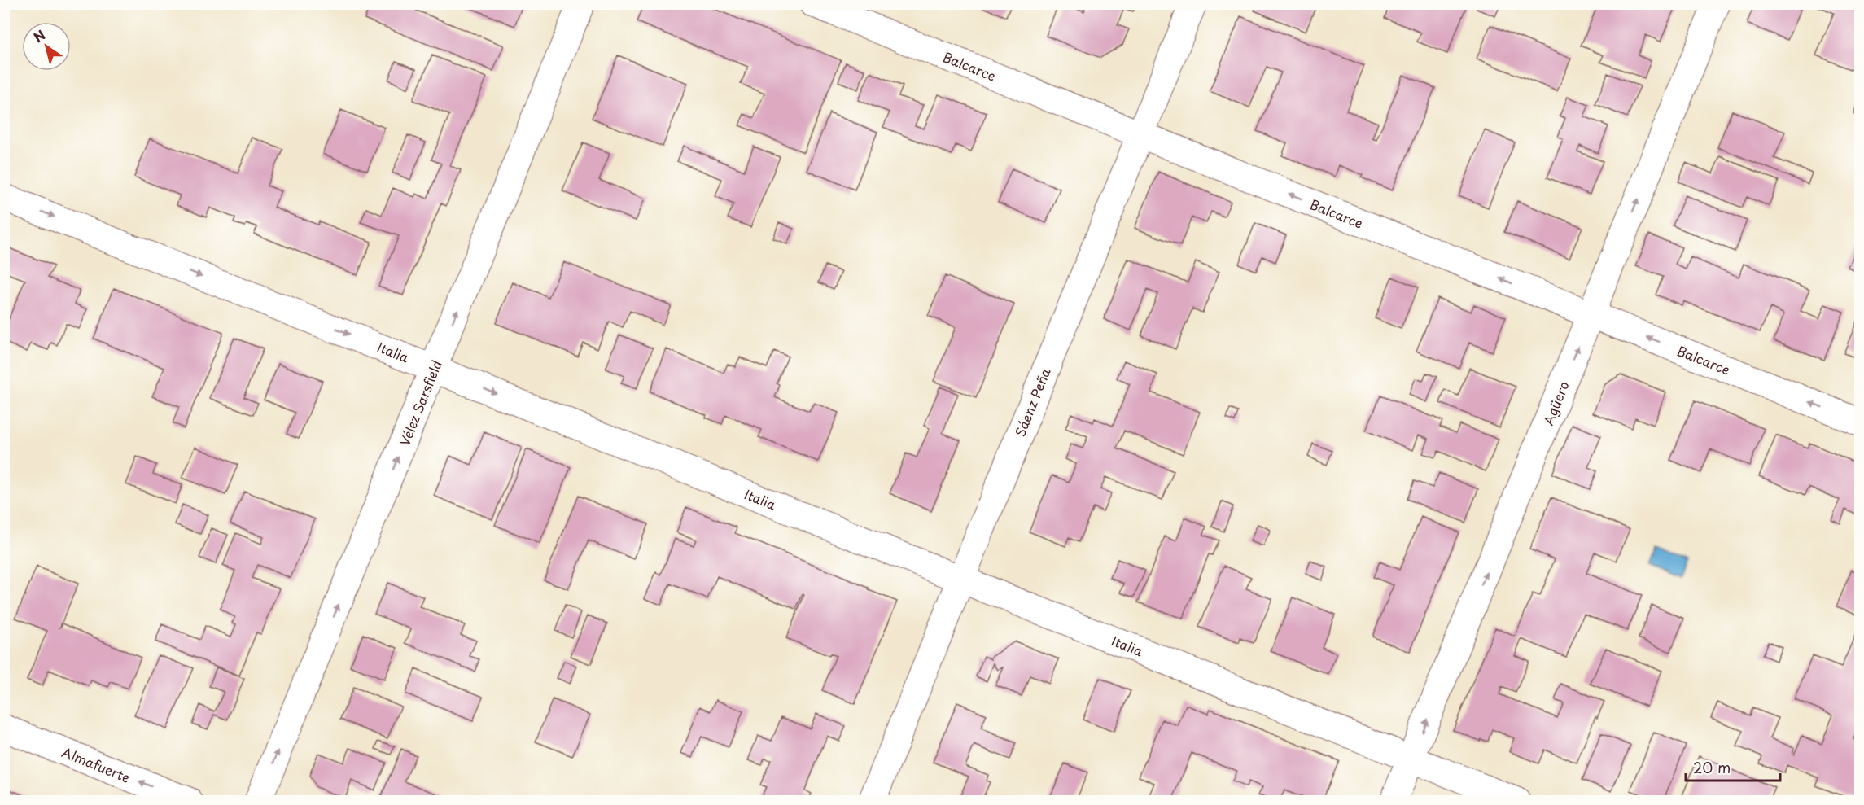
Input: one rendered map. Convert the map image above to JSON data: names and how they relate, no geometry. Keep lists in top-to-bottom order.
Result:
{
  "streets": {
    "street": [
      "Balcarce",
      "Italia",
      "Sáenz Peña",
      "Vélez Sarsfield",
      "Agüero",
      "Almafuerte"
    ]
  },
  "crossings": [
    ["Balcarce", "Sáenz Peña"],
    ["Balcarce", "Agüero"],
    ["Italia", "Sáenz Peña"],
    ["Italia", "Vélez Sarsfield"],
    ["Italia", "Agüero"]
  ],
  "one_way": [
    "Balcarce",
    "Italia",
    "Vélez Sarsfield",
    "Agüero",
    "Almafuerte"
  ],
  "scale_bar": "20 m",
  "north": "top left"
}
